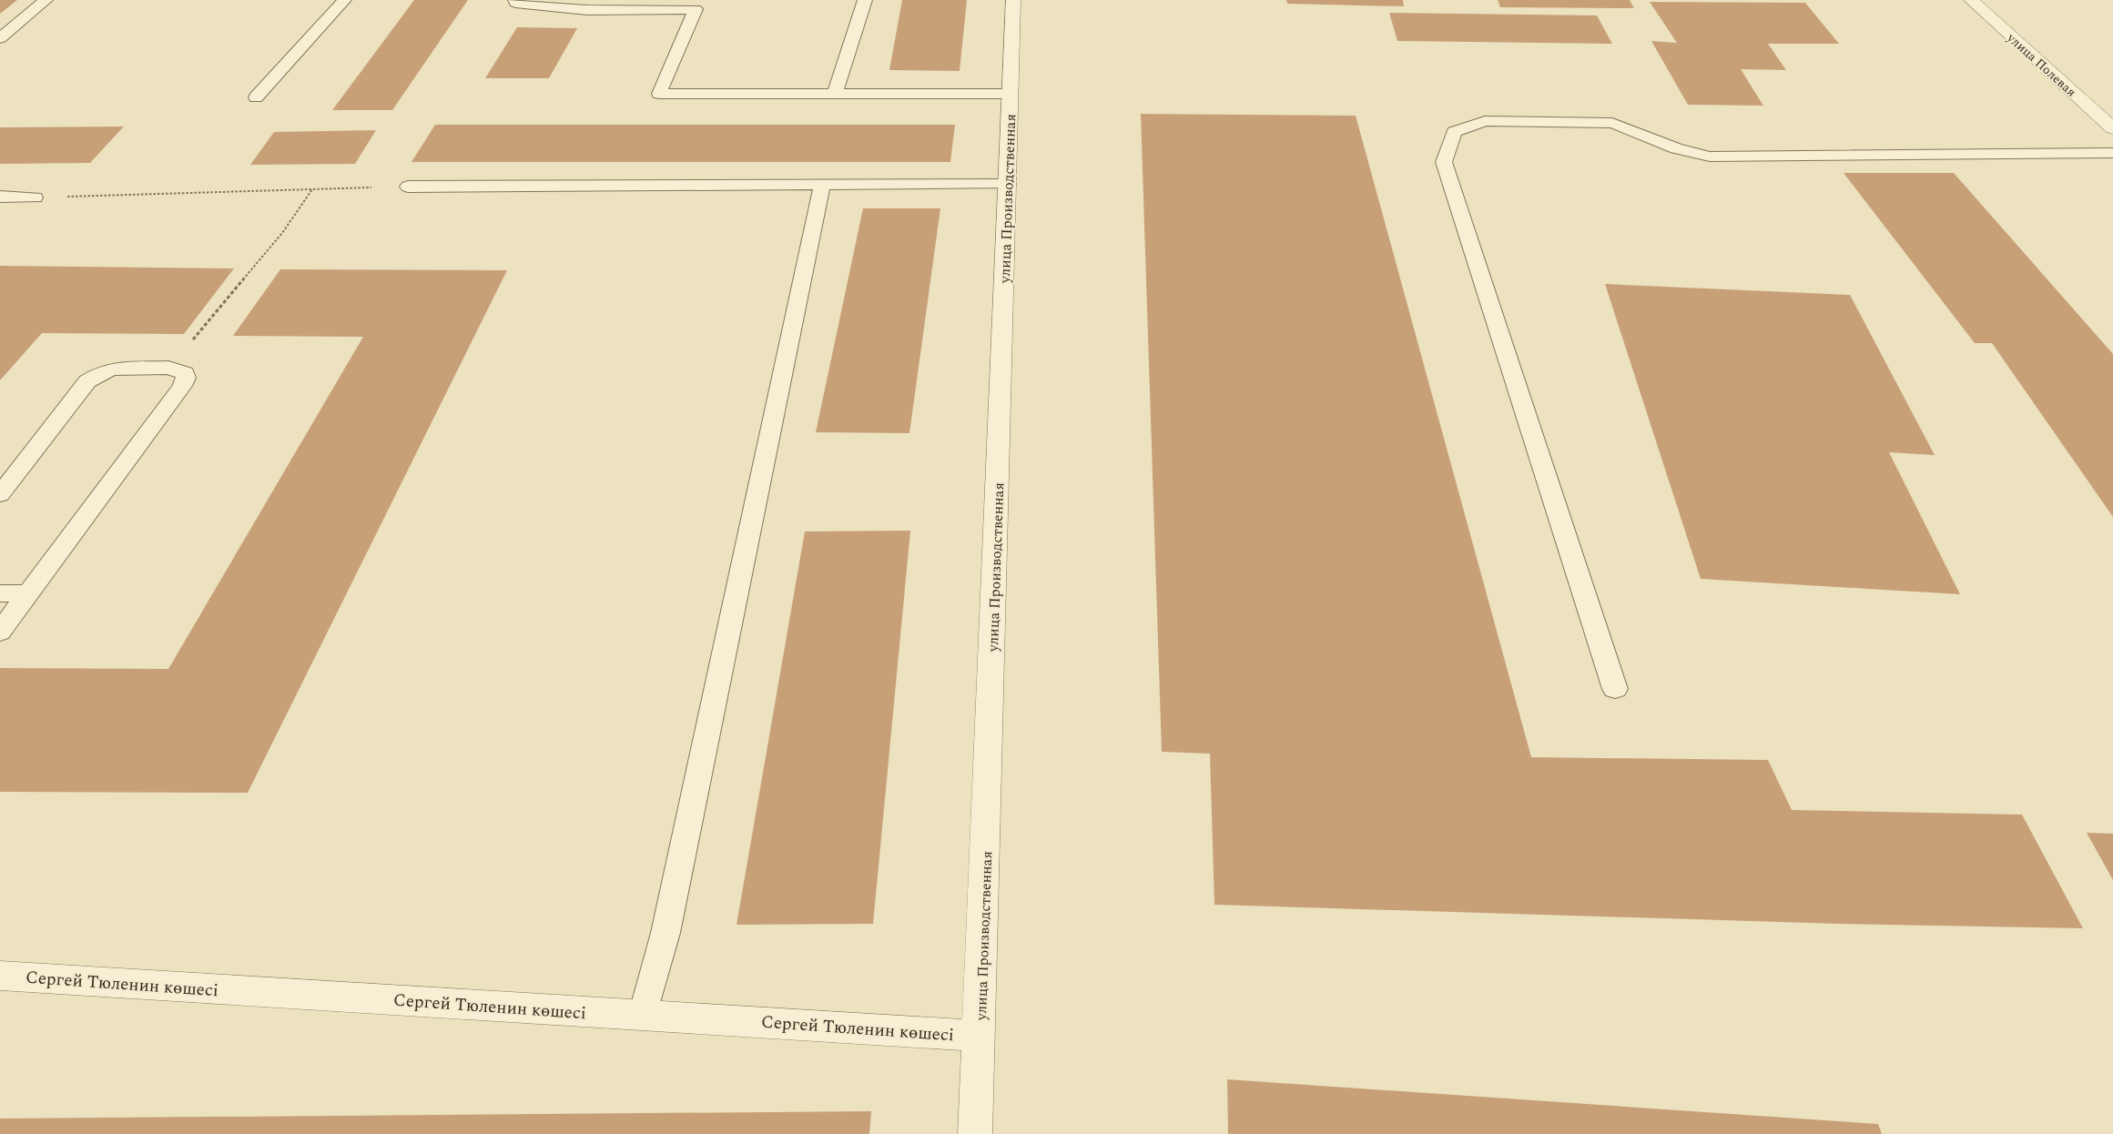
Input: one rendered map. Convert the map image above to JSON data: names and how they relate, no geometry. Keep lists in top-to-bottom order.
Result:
{
  "streets": {
    "street": ["улица Полевая", "улица Производственная", "Сергей Тюленин көшесі"]
  },
  "crossings": [
    ["улица Производственная", "Сергей Тюленин көшесі"]
  ]
}
